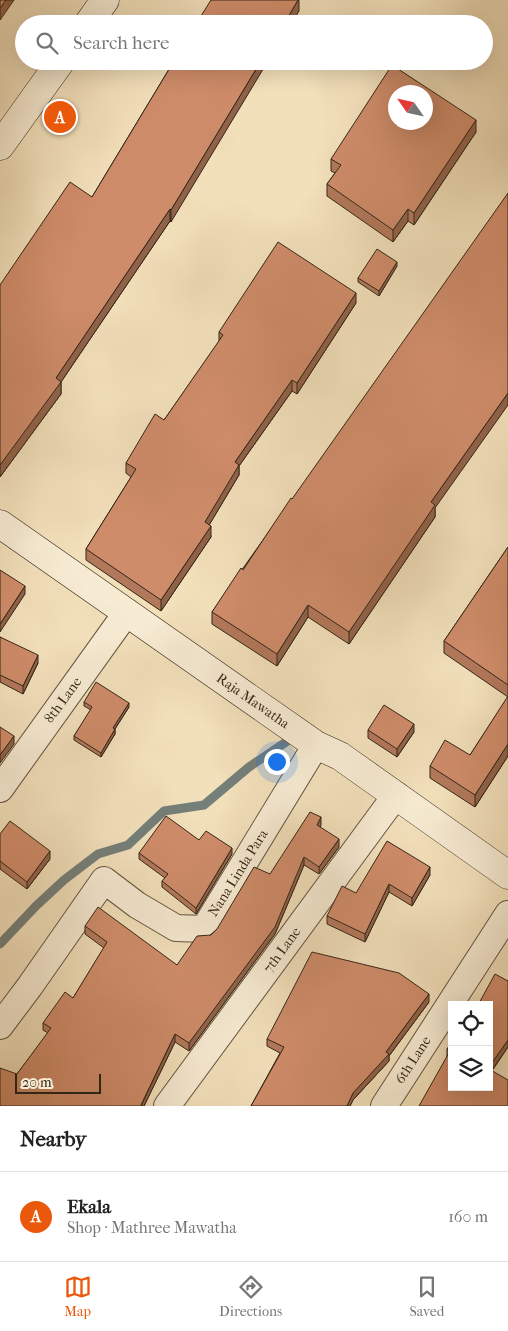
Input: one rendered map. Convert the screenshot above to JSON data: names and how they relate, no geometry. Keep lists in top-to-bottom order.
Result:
{
  "streets": {
    "street": [
      "8th Lane",
      "Raja Mawatha",
      "Nana Linda Para",
      "7th Lane",
      "6th Lane"
    ]
  },
  "crossings": [
    ["8th Lane", "Raja Mawatha"],
    ["Raja Mawatha", "Nana Linda Para"],
    ["Raja Mawatha", "7th Lane"]
  ],
  "scale_bar": "20 m",
  "north": "top left",
  "page": {
    "search": "Search here",
    "pins": "A",
    "scale": "20 m",
    "heading": "Nearby",
    "list": [
      {
        "mark": "A",
        "name": "Ekala",
        "note": "Shop · Mathree Mawatha",
        "value": "160 m"
      }
    ],
    "nav": ["Map", "Directions", "Saved"]
  }
}
